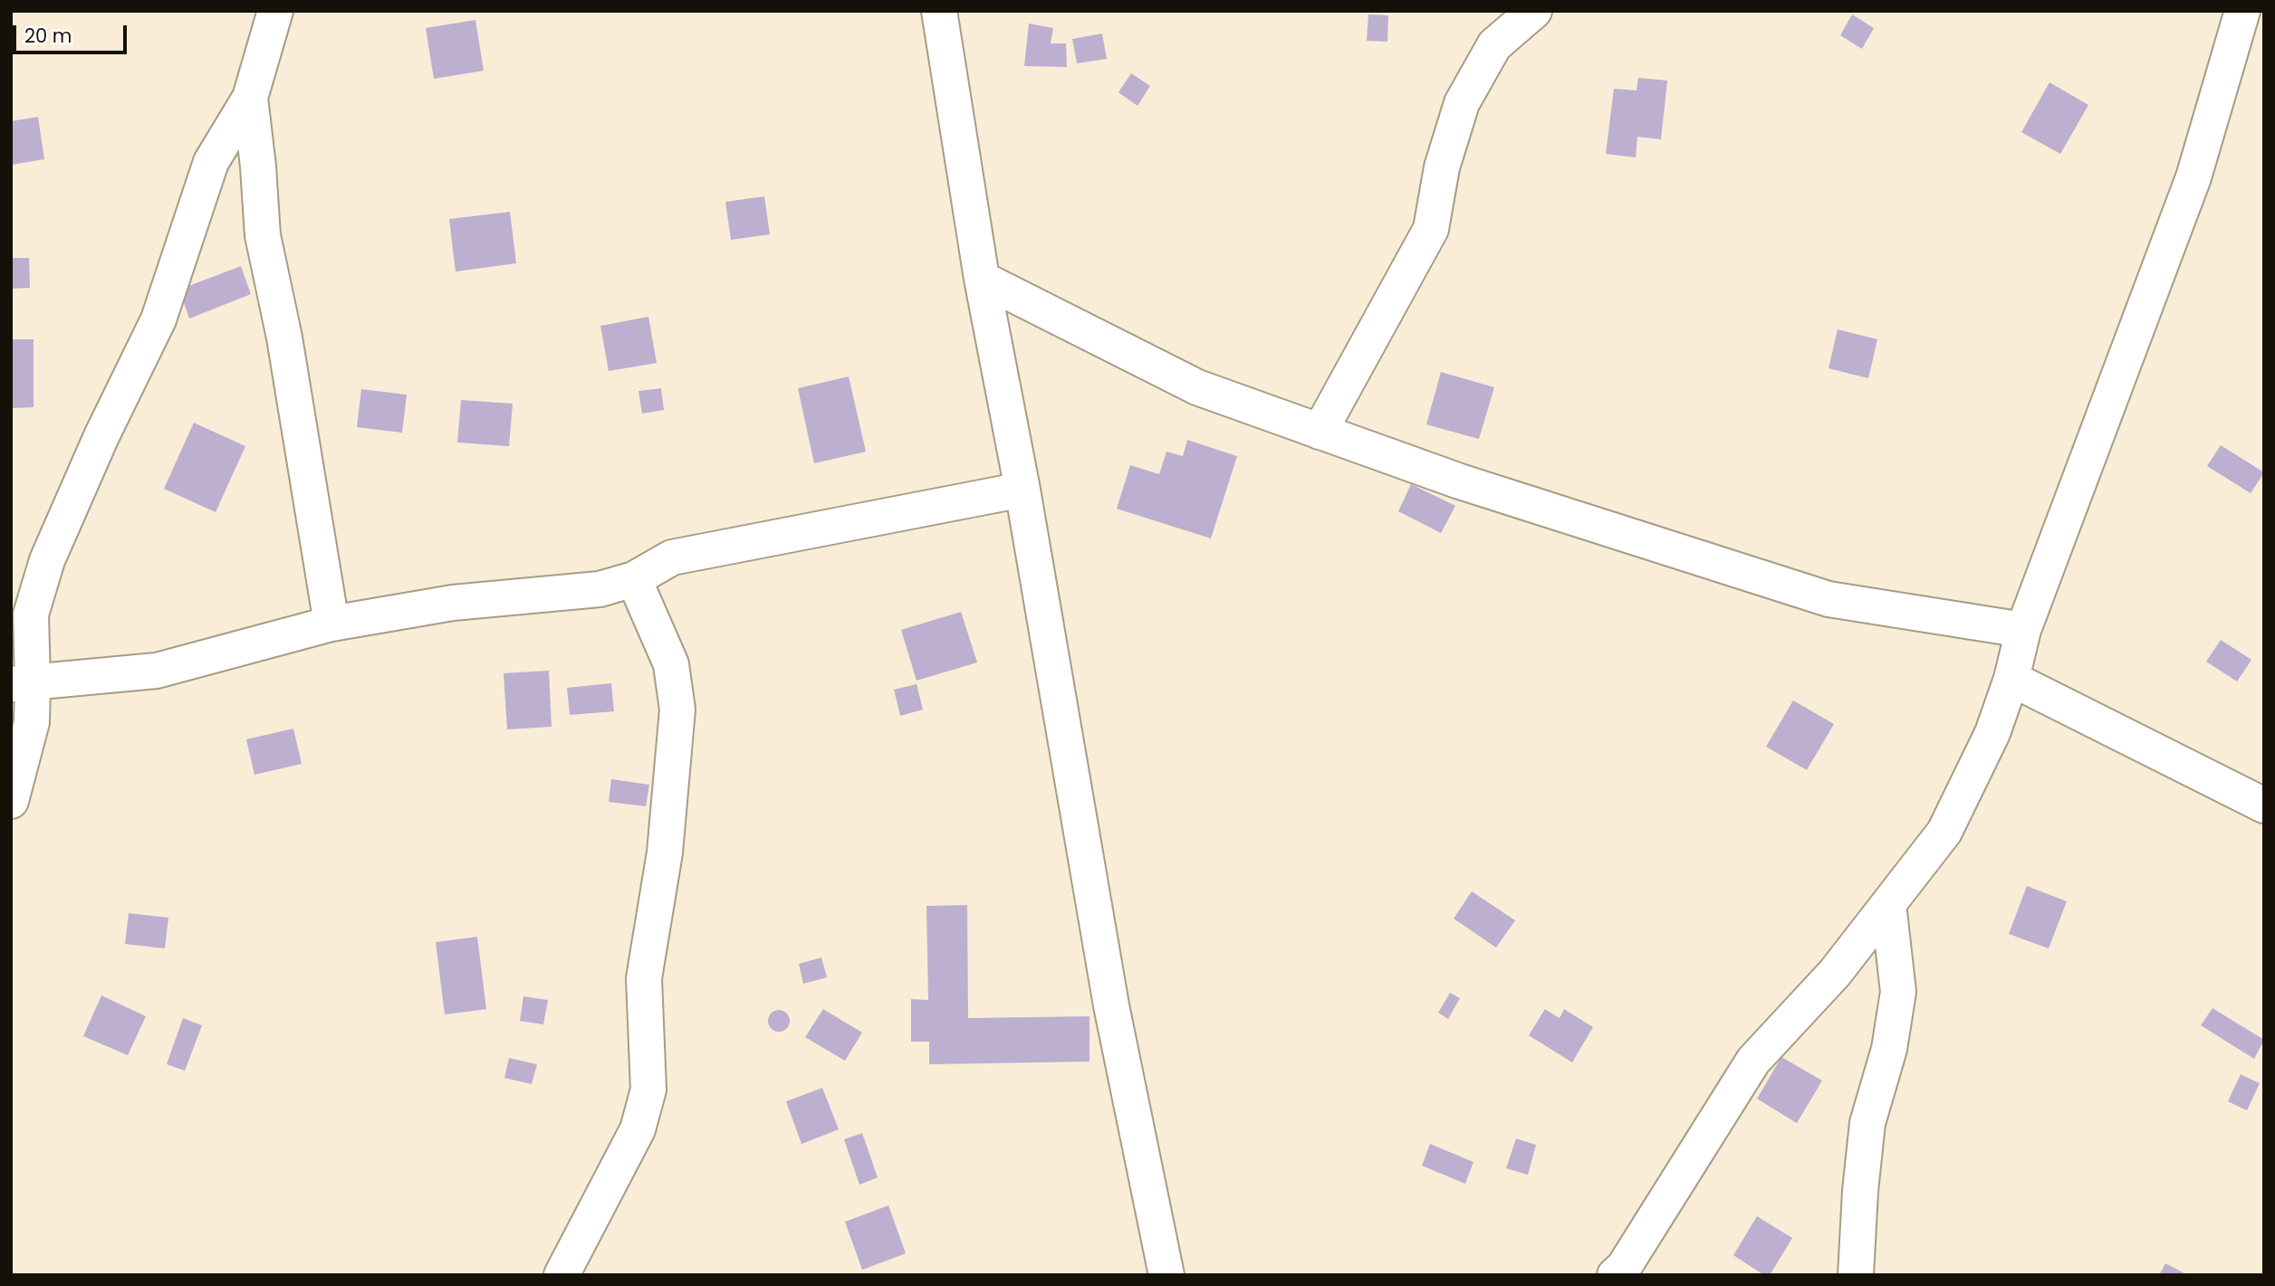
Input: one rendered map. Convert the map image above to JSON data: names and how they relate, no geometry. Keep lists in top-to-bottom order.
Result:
{
  "scale_bar": "20 m"
}
